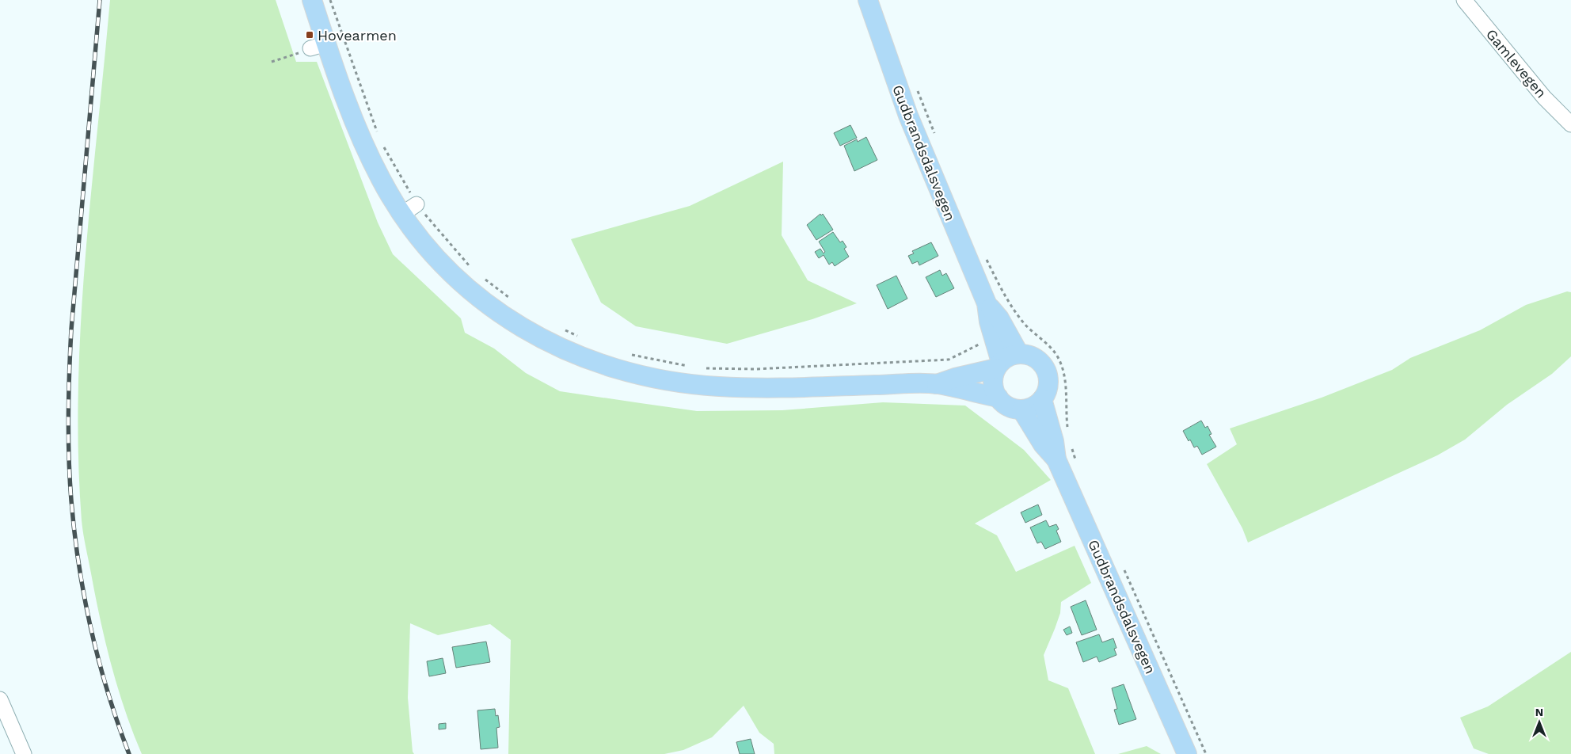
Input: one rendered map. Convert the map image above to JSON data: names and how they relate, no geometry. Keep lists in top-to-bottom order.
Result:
{
  "streets": {
    "main road": ["Gudbrandsdalsvegen"],
    "street": ["Gamlevegen"]
  },
  "places": {
    "transit": ["Hovearmen"]
  },
  "north": "top"
}
